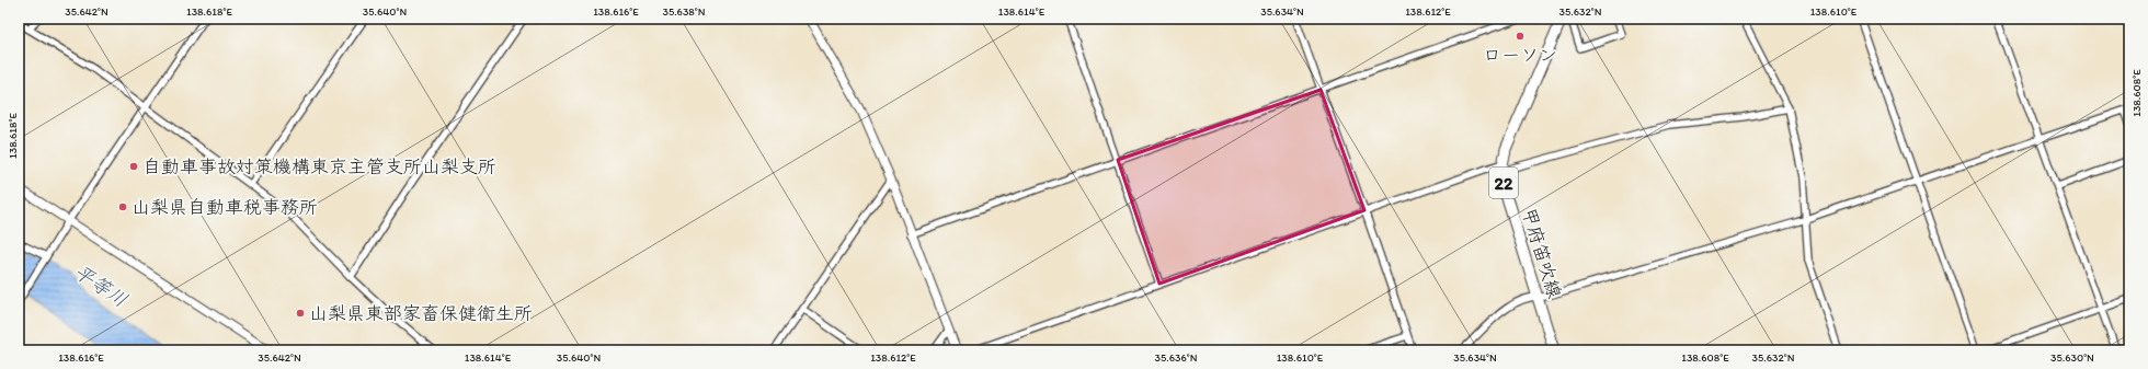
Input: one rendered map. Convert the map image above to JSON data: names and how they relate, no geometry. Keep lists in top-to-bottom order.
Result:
{
  "streets": {
    "main road": ["22", "甲府笛吹線"]
  },
  "water": ["平等川"],
  "places": [
    "ローソン",
    "自動車事故対策機構東京主管支所山梨支所",
    "山梨県自動車税事務所",
    "山梨県東部家畜保健衛生所"
  ],
  "coordinates": [
    "35.642°N",
    "138.618°E",
    "35.640°N",
    "138.616°E",
    "35.638°N",
    "138.614°E",
    "35.634°N",
    "138.612°E",
    "35.632°N",
    "138.610°E",
    "138.608°E",
    "35.636°N",
    "35.630°N"
  ]
}
